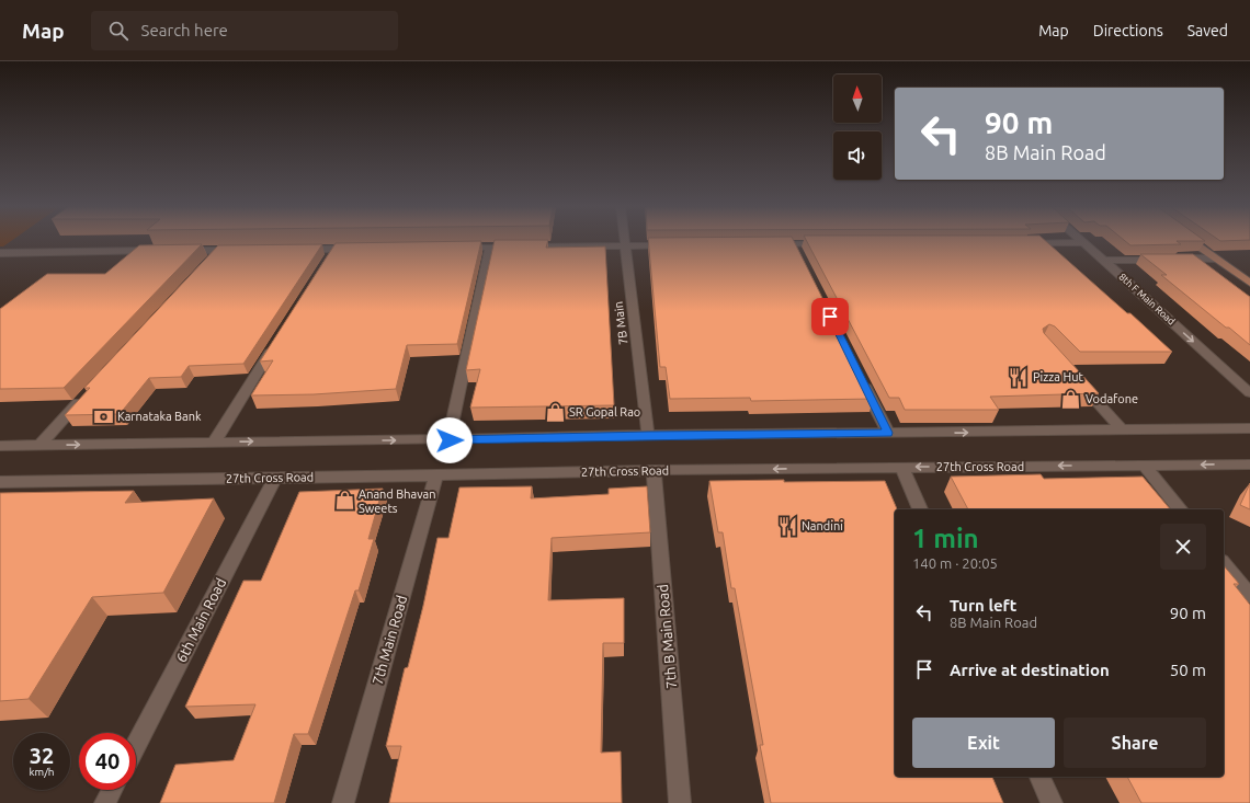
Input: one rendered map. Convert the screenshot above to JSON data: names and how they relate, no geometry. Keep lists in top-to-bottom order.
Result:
{
  "streets": {
    "street": [
      "8th F Main Road",
      "7B Main",
      "27th Cross Road",
      "6th Main Road",
      "7th B Main Road",
      "7th Main Road"
    ]
  },
  "crossings": [
    ["27th Cross Road", "6th Main Road"],
    ["27th Cross Road", "7th B Main Road"],
    ["27th Cross Road", "7th Main Road"]
  ],
  "places": {
    "restaurant": ["Pizza Hut", "Nandini"],
    "shop": ["Vodafone", "SR Gopal Rao", "Anand Bhavan Sweets"],
    "bank": ["Karnataka Bank"]
  },
  "north": "top",
  "page": {
    "header": "Map",
    "search": "Search here",
    "nav": ["Map", "Directions", "Saved"],
    "turn": ["90 m", "8B Main Road"],
    "heading": ["1 min", "140 m · 20:05"],
    "list": [
      {
        "name": "Turn left",
        "note": "8B Main Road",
        "value": "90 m"
      },
      {
        "name": "Arrive at destination",
        "value": "50 m"
      }
    ],
    "buttons": ["Exit", "Share"],
    "speed": "32 km/h",
    "limit": "40"
  }
}
